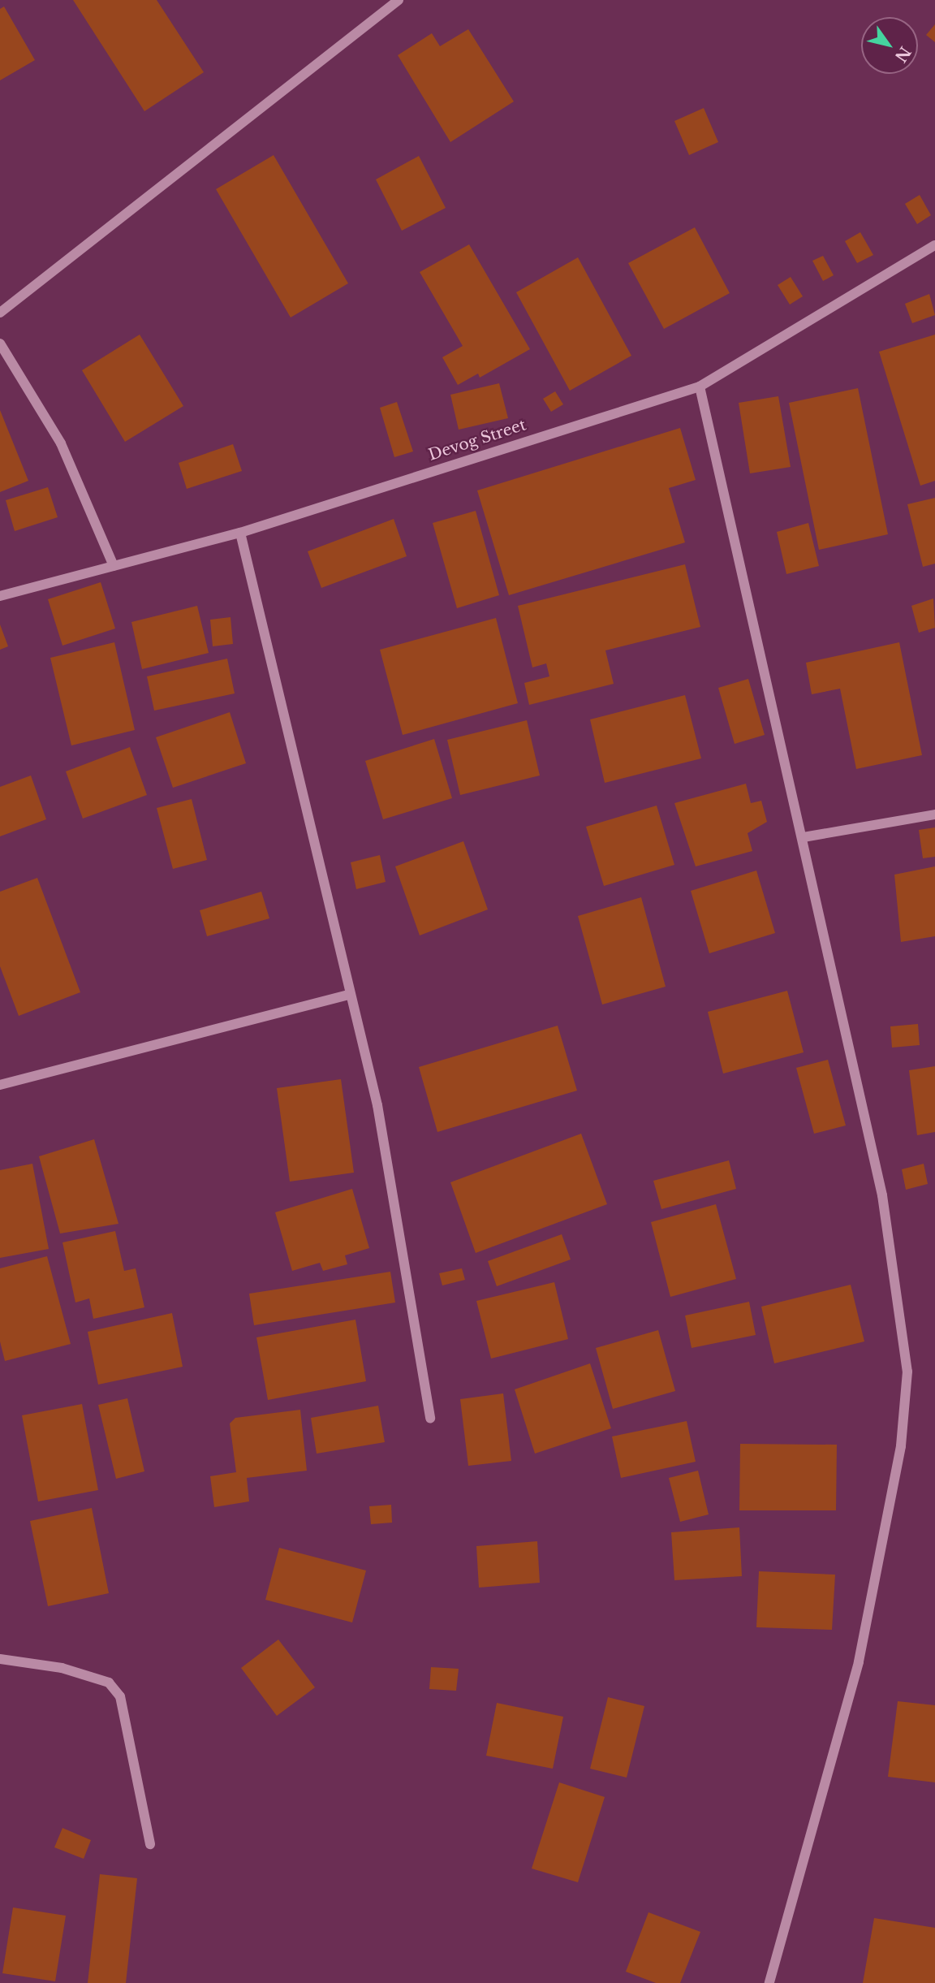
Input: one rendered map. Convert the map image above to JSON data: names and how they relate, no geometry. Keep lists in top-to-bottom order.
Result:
{
  "streets": {
    "street": ["Devog Street"]
  },
  "north": "bottom right"
}
